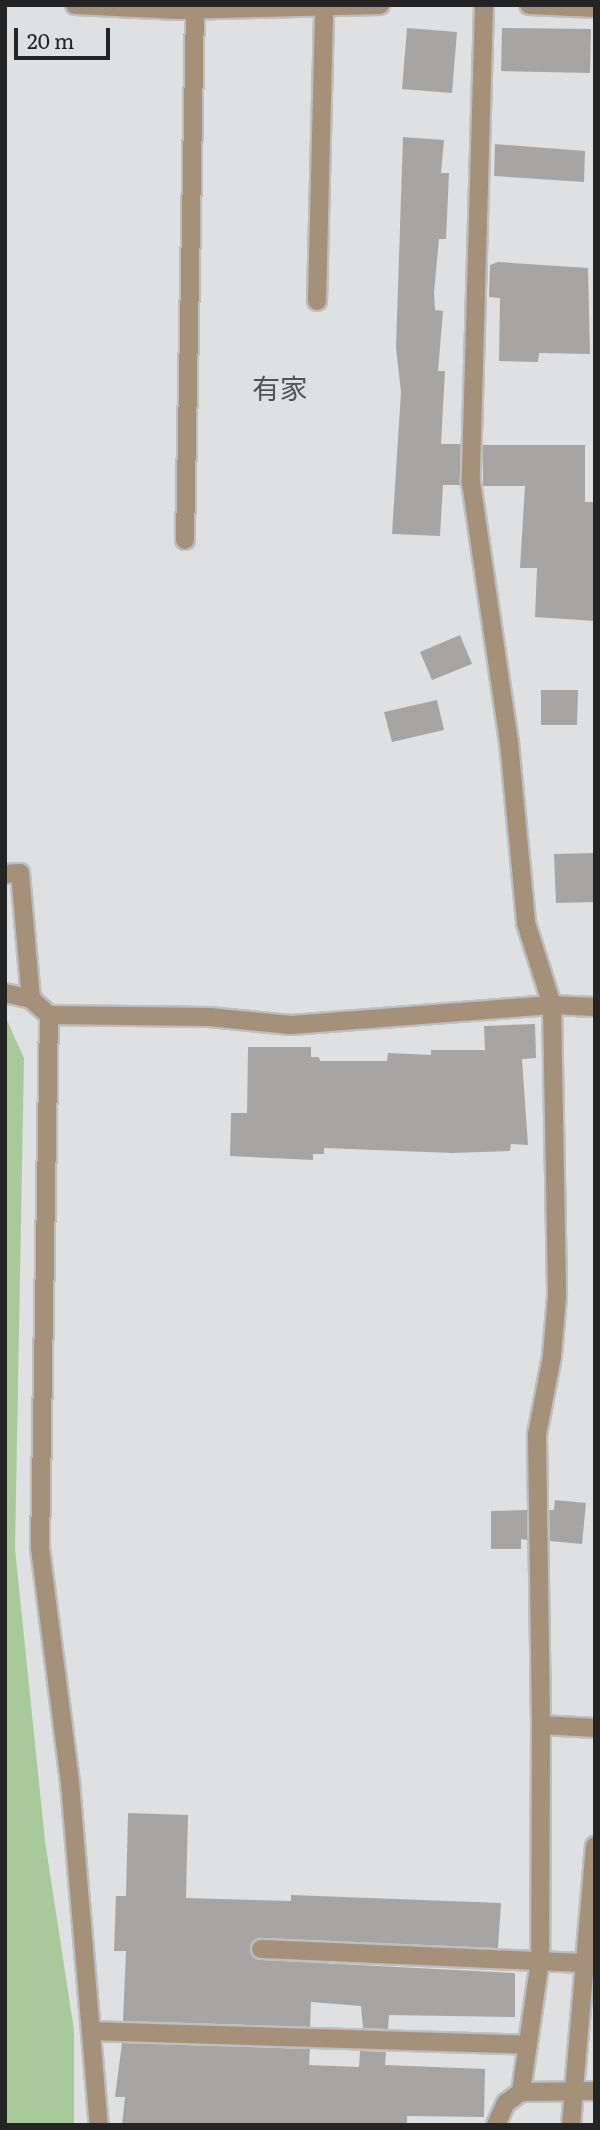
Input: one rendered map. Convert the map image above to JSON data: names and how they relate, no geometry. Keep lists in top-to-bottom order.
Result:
{
  "districts": ["有家"],
  "scale_bar": "20 m"
}
